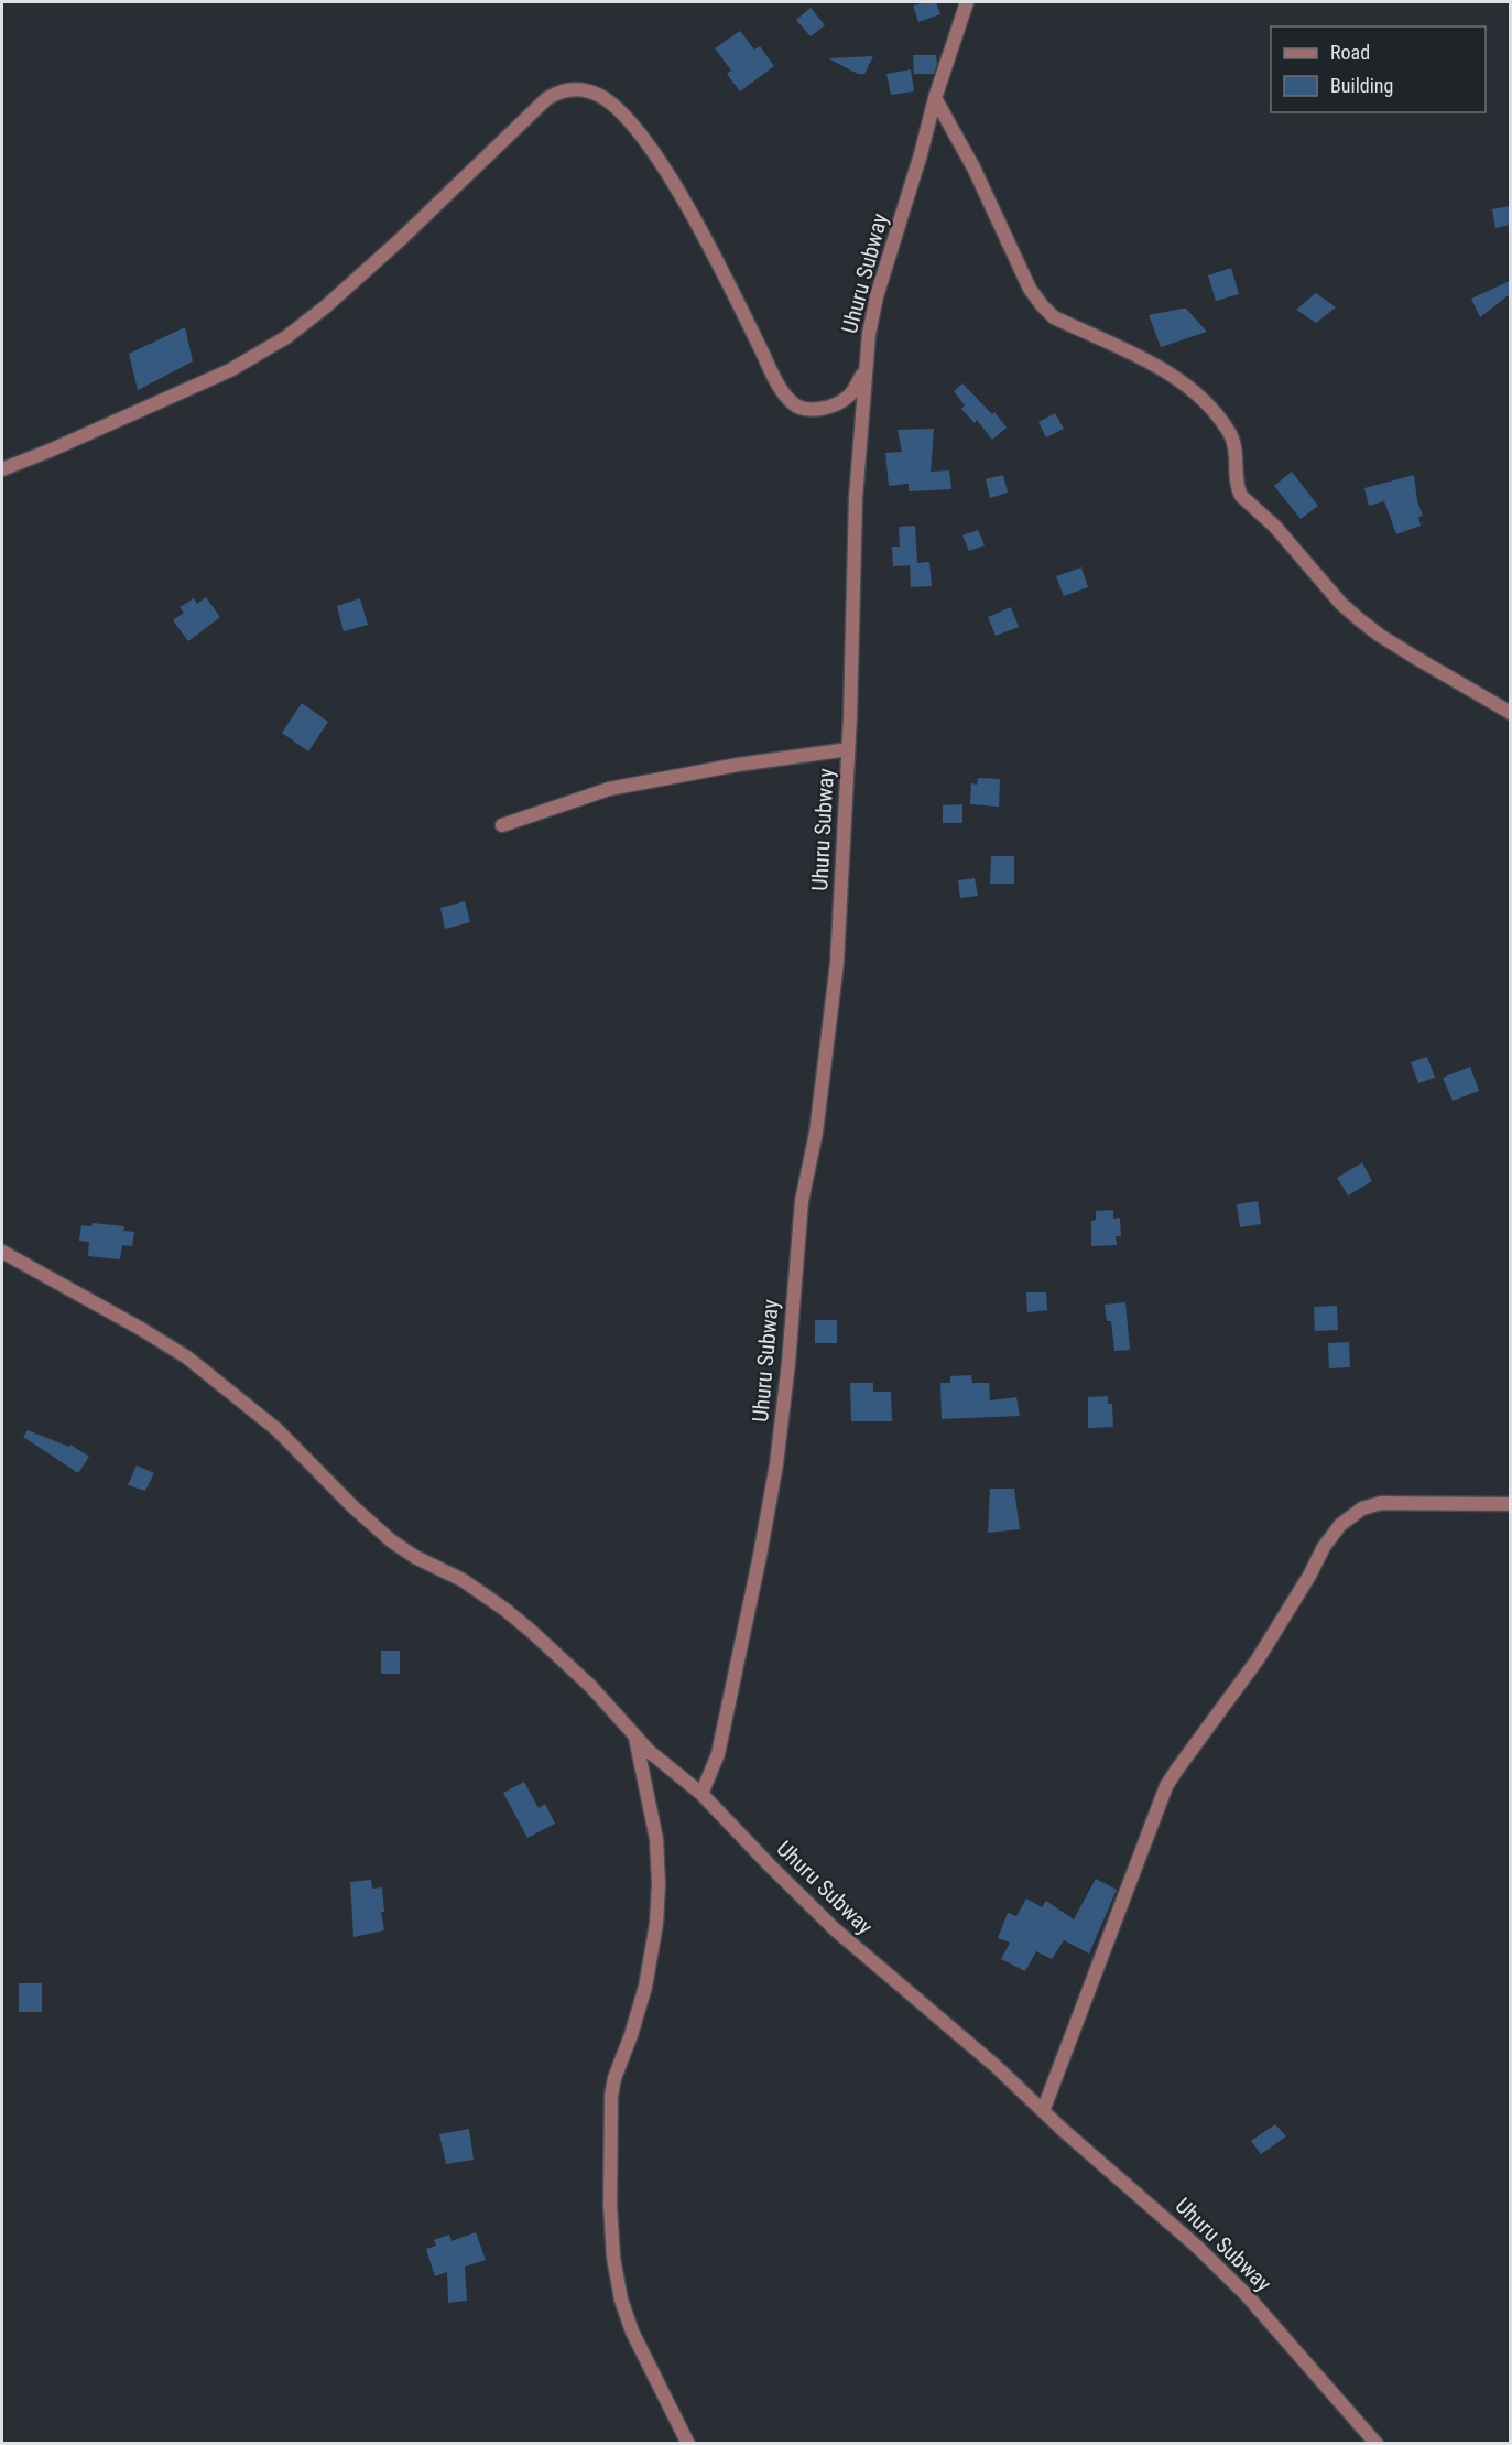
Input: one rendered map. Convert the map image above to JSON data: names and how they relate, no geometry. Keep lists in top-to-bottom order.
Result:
{
  "streets": {
    "street": ["Uhuru Subway"]
  },
  "legend": ["Road", "Building"]
}
